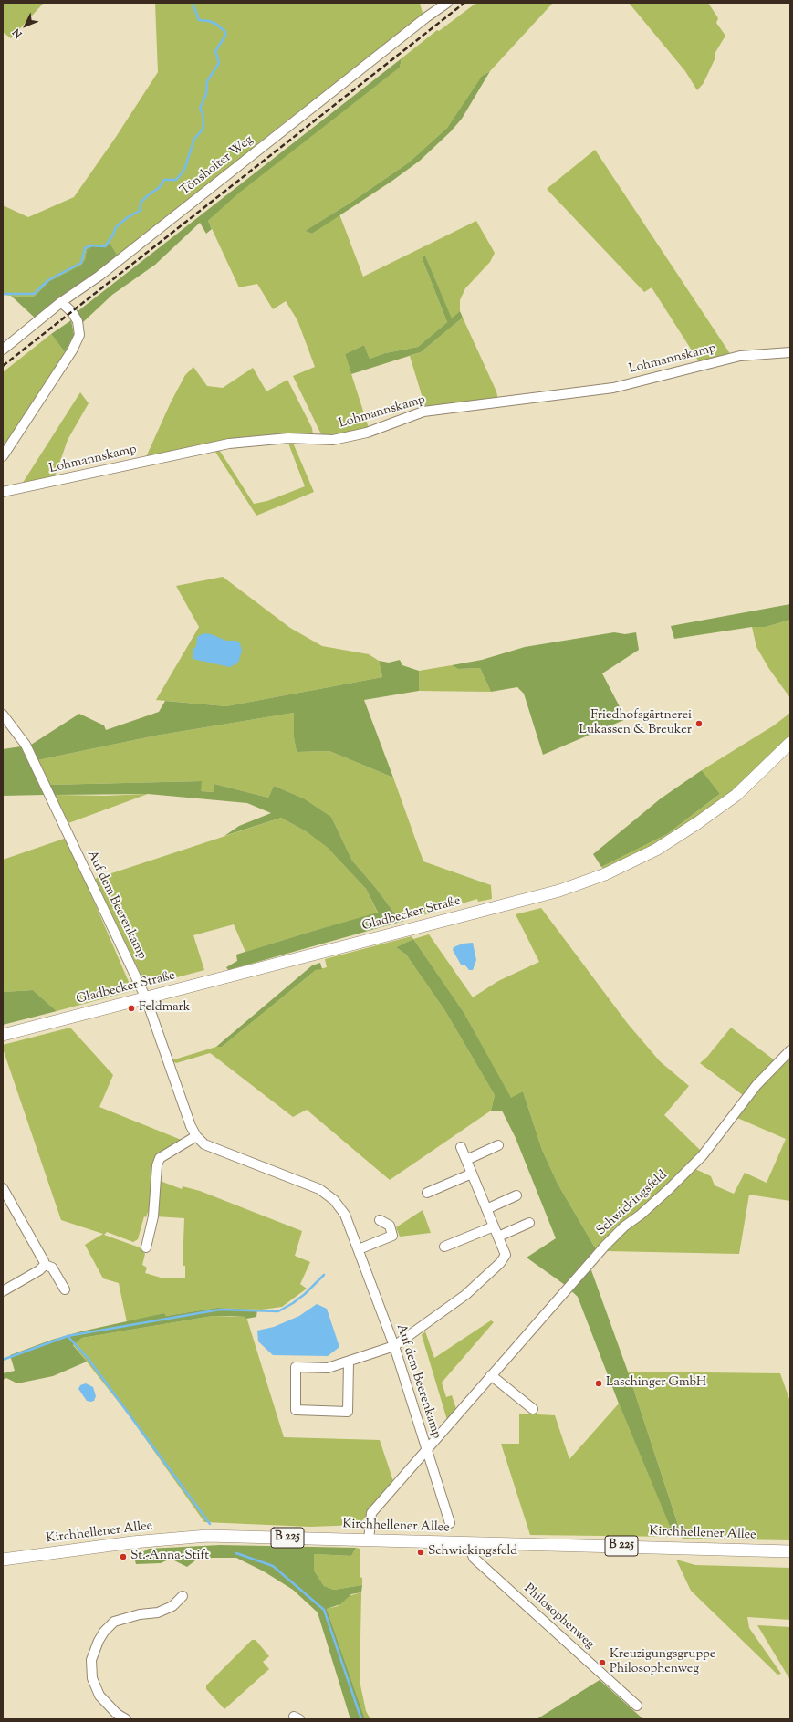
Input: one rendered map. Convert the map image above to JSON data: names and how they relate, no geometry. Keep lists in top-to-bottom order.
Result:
{
  "streets": {
    "main road": ["Gladbecker Straße", "Kirchhellener Allee", "B 225"],
    "street": [
      "Tönsholter Weg",
      "Lohmannskamp",
      "Auf dem Beerenkamp",
      "Schwickingsfeld",
      "Philosophenweg"
    ]
  },
  "crossings": [
    ["Auf dem Beerenkamp", "Gladbecker Straße"],
    ["Auf dem Beerenkamp", "Schwickingsfeld"],
    ["Schwickingsfeld", "Kirchhellener Allee"],
    ["Kirchhellener Allee", "Philosophenweg"]
  ],
  "places": [
    "Friedhofsgärtnerei Lukassen & Breuker",
    "Feldmark",
    "Laschinger GmbH",
    "Schwickingsfeld",
    "St.-Anna-Stift",
    "Kreuzigungsgruppe Philosophenweg"
  ],
  "north": "bottom left"
}
